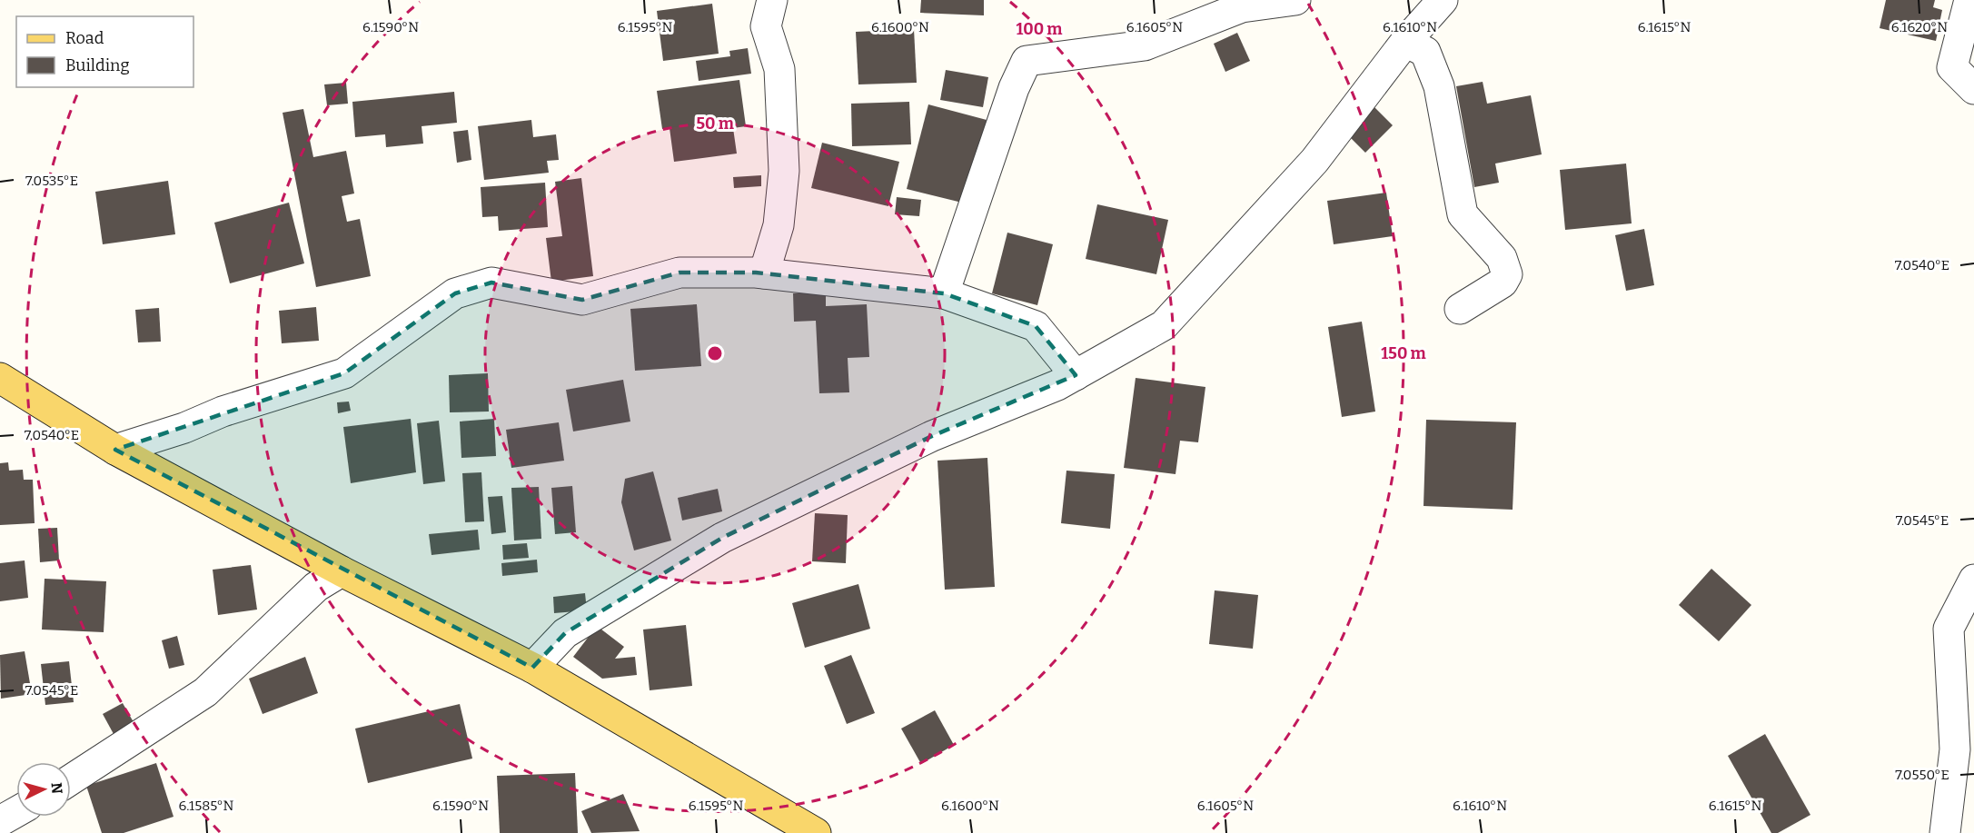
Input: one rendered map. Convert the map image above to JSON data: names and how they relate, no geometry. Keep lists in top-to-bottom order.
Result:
{
  "legend": ["Road", "Building"],
  "north": "right",
  "coordinates": [
    "6.1590°N",
    "6.1595°N",
    "6.1600°N",
    "6.1605°N",
    "6.1610°N",
    "6.1615°N",
    "6.1620°N",
    "7.0535°E",
    "7.0540°E",
    "7.0545°E",
    "7.0550°E",
    "6.1585°N"
  ],
  "rings": ["100 m", "50 m", "150 m"]
}
